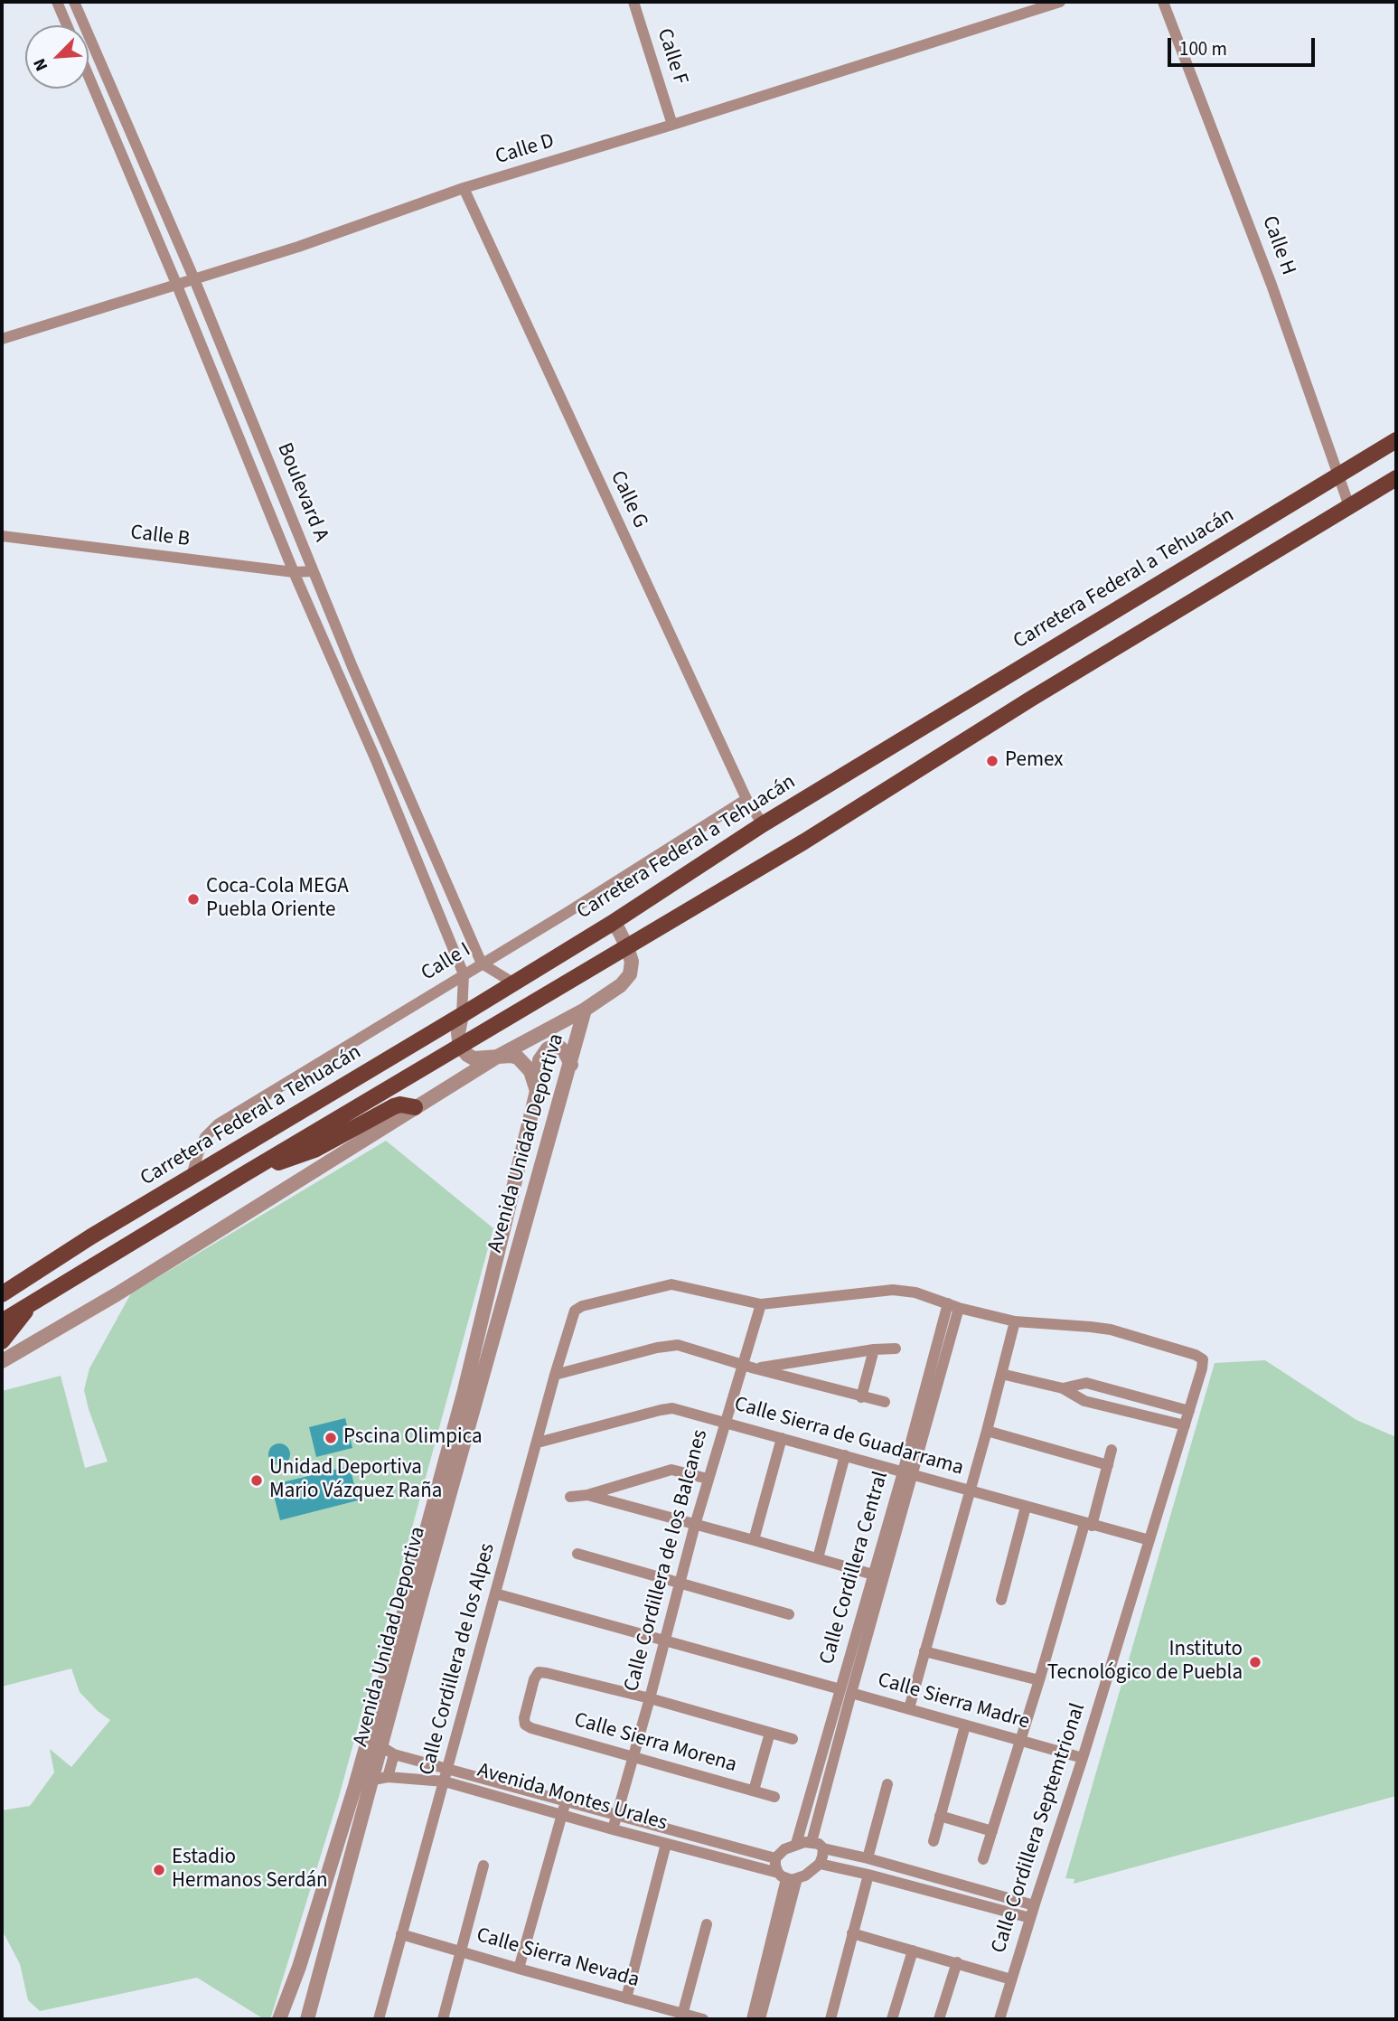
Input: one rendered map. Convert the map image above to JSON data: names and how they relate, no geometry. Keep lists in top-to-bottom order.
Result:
{
  "streets": {
    "main road": ["Carretera Federal a Tehuacán"],
    "street": [
      "Calle F",
      "Calle D",
      "Calle H",
      "Boulevard A",
      "Calle G",
      "Calle B",
      "Calle I",
      "Avenida Unidad Deportiva",
      "Calle Sierra de Guadarrama",
      "Calle Cordillera de los Balcanes",
      "Calle Cordillera Central",
      "Calle Cordillera de los Alpes",
      "Calle Sierra Madre",
      "Calle Sierra Morena",
      "Avenida Montes Urales",
      "Calle Cordillera Septemtrional",
      "Calle Sierra Nevada"
    ]
  },
  "crossings": [
    ["Calle F", "Calle D"],
    ["Calle D", "Boulevard A"],
    ["Calle D", "Calle G"],
    ["Calle H", "Carretera Federal a Tehuacán"],
    ["Boulevard A", "Calle B"],
    ["Boulevard A", "Carretera Federal a Tehuacán"],
    ["Boulevard A", "Calle I"],
    ["Calle G", "Carretera Federal a Tehuacán"],
    ["Calle G", "Calle I"],
    ["Carretera Federal a Tehuacán", "Calle I"],
    ["Avenida Unidad Deportiva", "Avenida Montes Urales"],
    ["Calle Sierra de Guadarrama", "Calle Cordillera de los Balcanes"],
    ["Calle Sierra de Guadarrama", "Calle Cordillera Central"],
    ["Calle Sierra de Guadarrama", "Calle Cordillera de los Alpes"],
    ["Calle Sierra de Guadarrama", "Calle Cordillera Septemtrional"],
    ["Calle Cordillera de los Balcanes", "Calle Cordillera de los Alpes"],
    ["Calle Cordillera de los Balcanes", "Calle Sierra Madre"],
    ["Calle Cordillera de los Balcanes", "Calle Sierra Morena"],
    ["Calle Cordillera de los Balcanes", "Avenida Montes Urales"],
    ["Calle Cordillera Central", "Calle Sierra Madre"],
    ["Calle Cordillera Central", "Avenida Montes Urales"],
    ["Calle Cordillera de los Alpes", "Calle Sierra Madre"],
    ["Calle Cordillera de los Alpes", "Avenida Montes Urales"],
    ["Calle Cordillera de los Alpes", "Calle Sierra Nevada"],
    ["Calle Sierra Madre", "Calle Cordillera Septemtrional"]
  ],
  "places": [
    "Pemex",
    "Coca-Cola MEGA Puebla Oriente",
    "Pscina Olimpica",
    "Unidad Deportiva Mario Vázquez Raña",
    "Instituto Tecnológico de Puebla",
    "Estadio Hermanos Serdán"
  ],
  "scale_bar": "100 m",
  "north": "bottom left"
}
